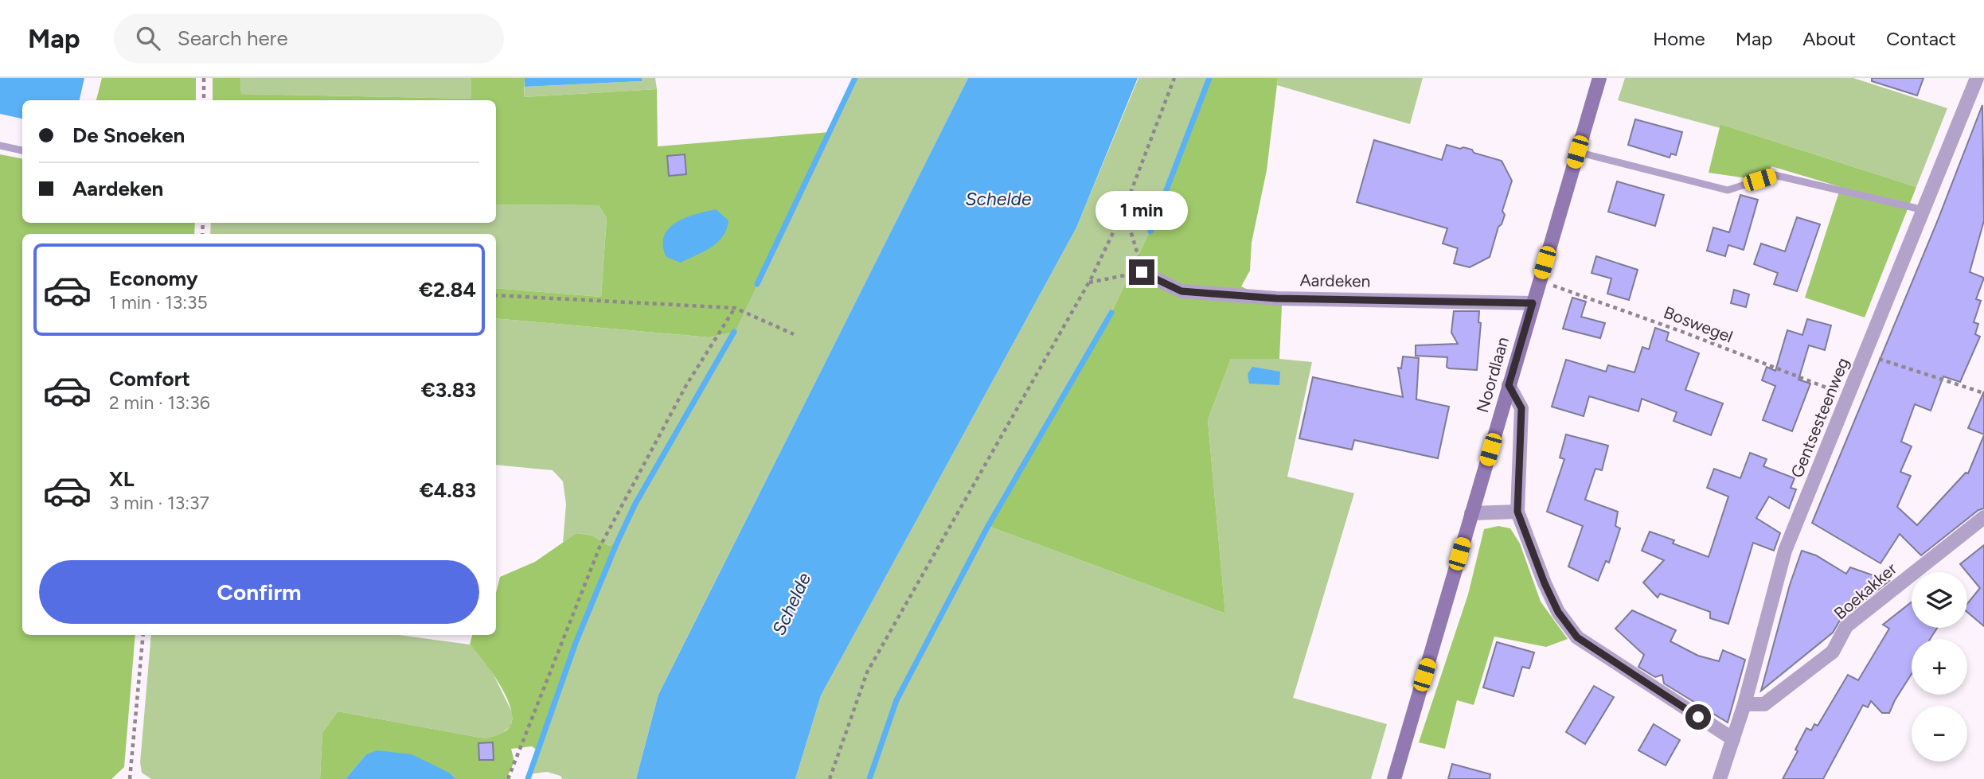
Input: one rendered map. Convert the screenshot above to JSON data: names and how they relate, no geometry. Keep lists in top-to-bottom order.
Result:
{
  "streets": {
    "street": [
      "Aardeken",
      "Noordlaan",
      "Gentsesteenweg",
      "Boekakker"
    ],
    "path": ["Boswegel"]
  },
  "crossings": [
    ["Aardeken", "Noordlaan"],
    ["Boswegel", "Noordlaan"],
    ["Boswegel", "Gentsesteenweg"],
    ["Gentsesteenweg", "Boekakker"]
  ],
  "water": ["Schelde"],
  "page": {
    "header": "Map",
    "search": "Search here",
    "nav": [
      "Home",
      "Map",
      "About",
      "Contact"
    ],
    "banner": ["De Snoeken", "Aardeken"],
    "bubble": "1 min",
    "list": [
      {
        "name": "Economy",
        "note": "1 min · 13:35",
        "value": "€2.84"
      },
      {
        "name": "Comfort",
        "note": "2 min · 13:36",
        "value": "€3.83"
      },
      {
        "name": "XL",
        "note": "3 min · 13:37",
        "value": "€4.83"
      }
    ],
    "buttons": "Confirm",
    "map_buttons": ["+", "−"]
  }
}
